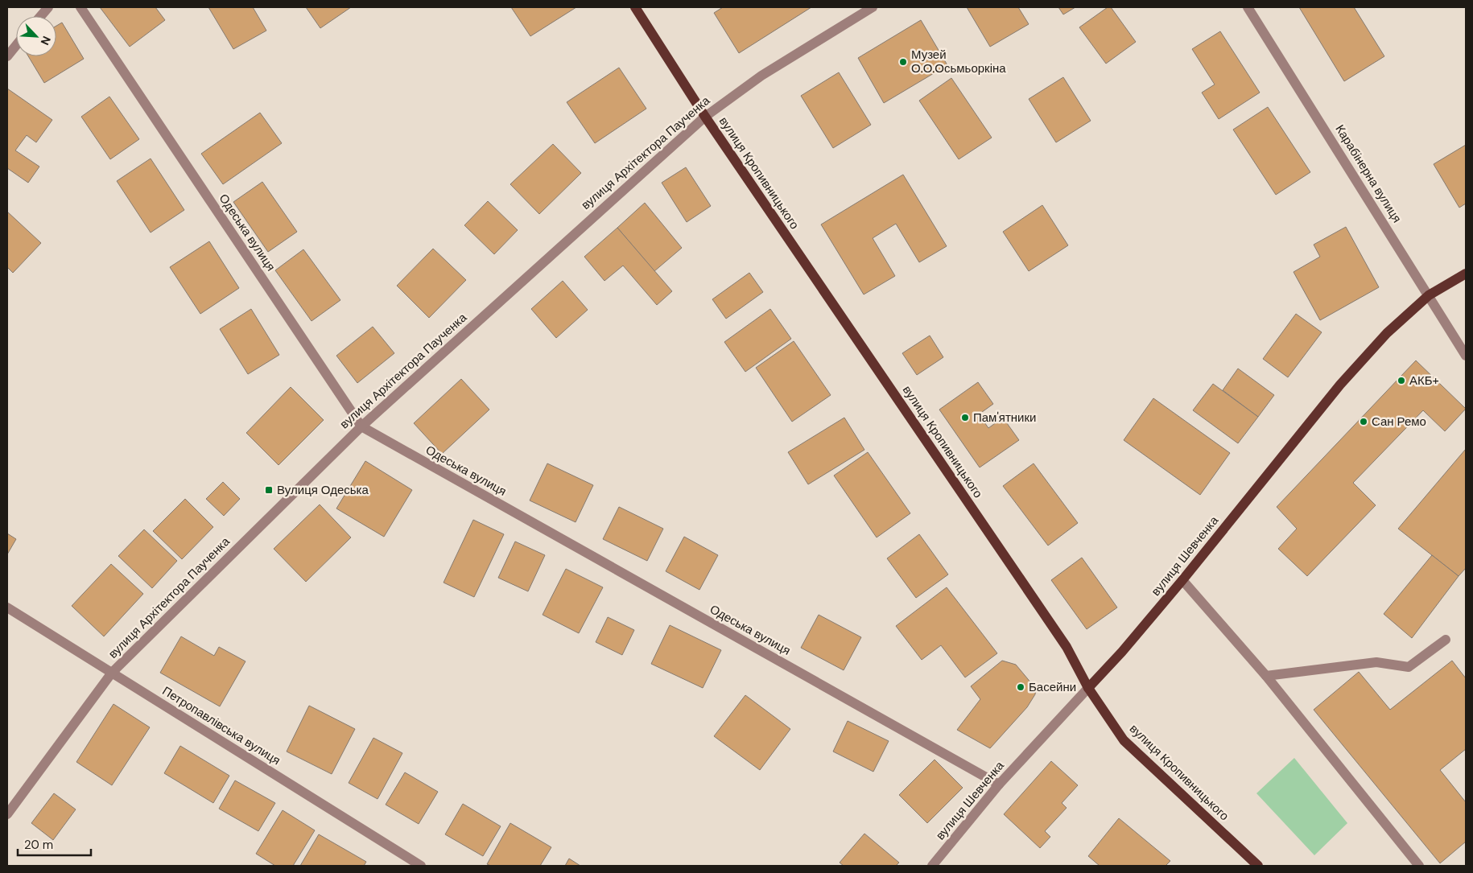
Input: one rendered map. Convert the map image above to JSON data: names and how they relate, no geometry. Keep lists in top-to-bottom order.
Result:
{
  "streets": {
    "main road": ["вулиця Кропивницького", "вулиця Шевченка"],
    "street": [
      "вулиця Архітектора Паученка",
      "Карабінерна вулиця",
      "Одеська вулиця",
      "Петропавлівська вулиця"
    ]
  },
  "crossings": [
    ["вулиця Архітектора Паученка", "вулиця Кропивницького"],
    ["вулиця Архітектора Паученка", "Одеська вулиця"],
    ["вулиця Архітектора Паученка", "Петропавлівська вулиця"],
    ["вулиця Кропивницького", "вулиця Шевченка"],
    ["Карабінерна вулиця", "вулиця Шевченка"],
    ["Одеська вулиця", "вулиця Шевченка"]
  ],
  "places": {
    "other": [
      "Музей О.О.Осьмьоркіна",
      "АКБ+",
      "Пам'ятники",
      "Сан Ремо",
      "Басейни"
    ],
    "transit": ["Вулиця Одеська"]
  },
  "scale_bar": "20 m",
  "north": "bottom right"
}
